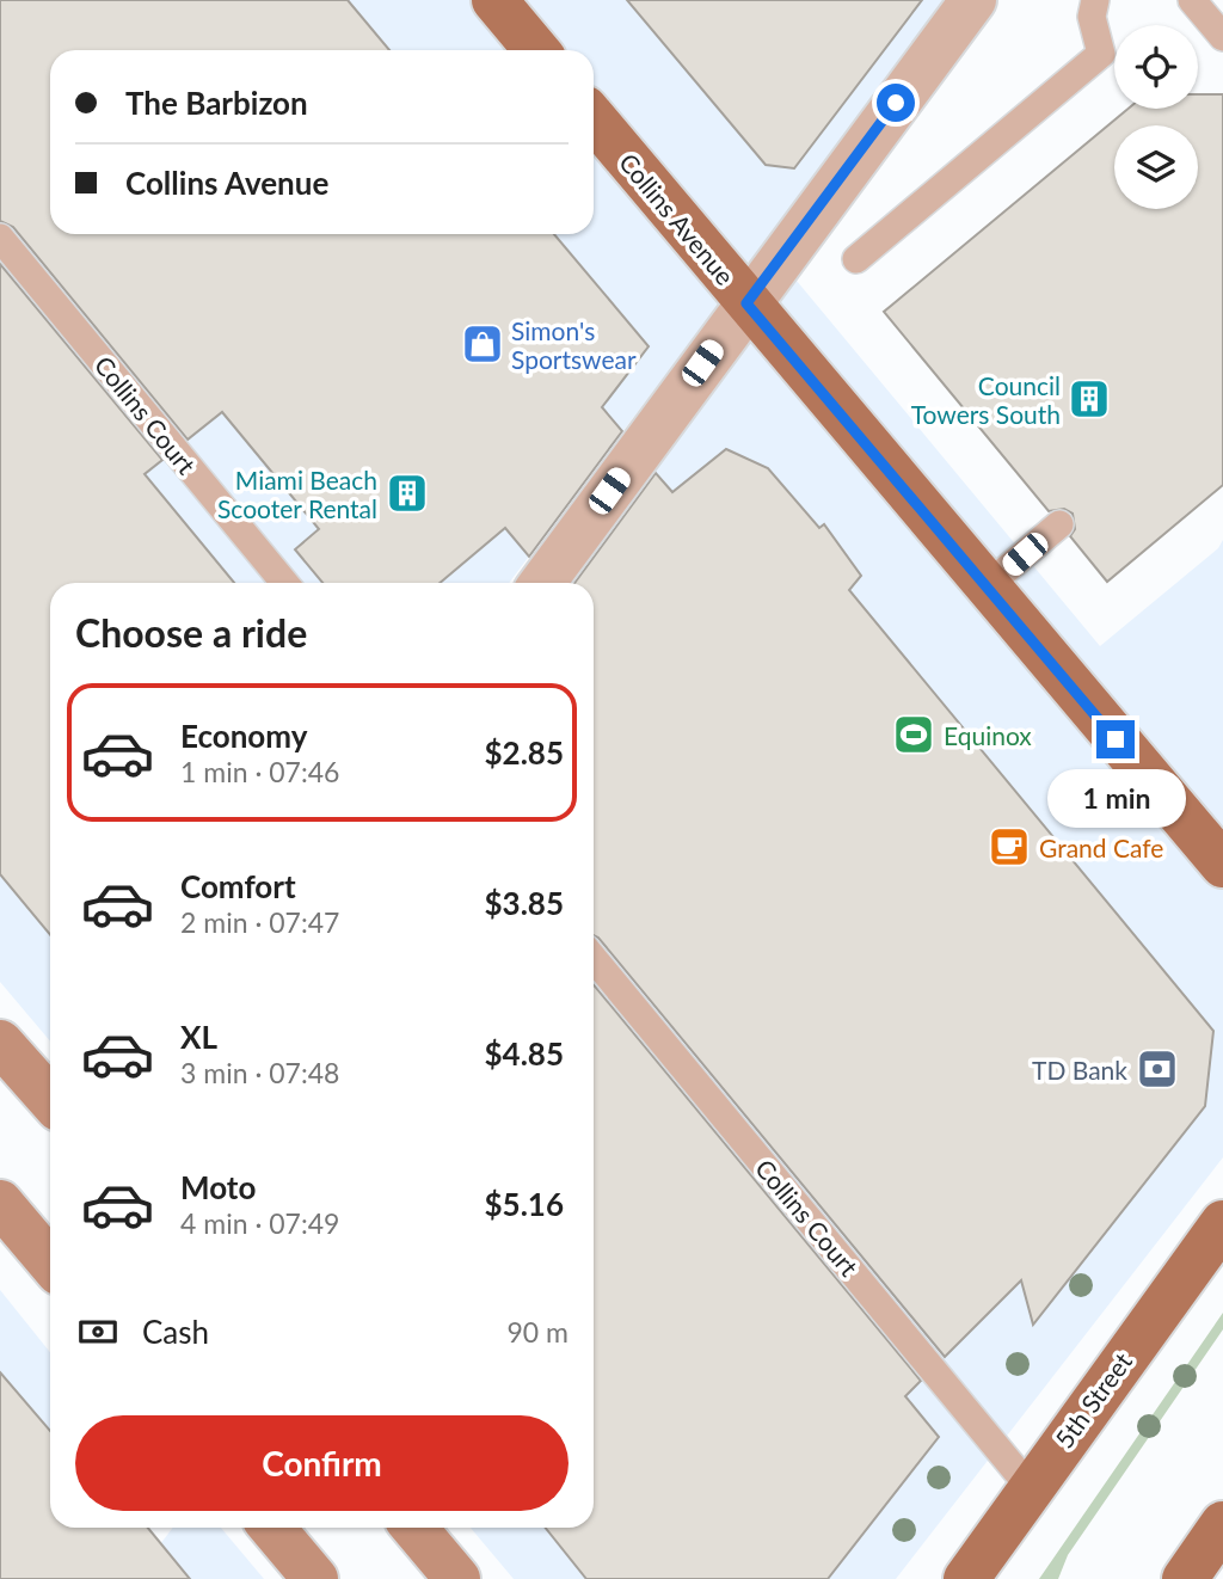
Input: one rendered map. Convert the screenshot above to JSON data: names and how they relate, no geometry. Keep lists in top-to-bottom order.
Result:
{
  "streets": {
    "main road": ["Collins Avenue", "5th Street"],
    "lane": ["Collins Court"]
  },
  "crossings": [
    ["Collins Court", "5th Street"]
  ],
  "places": {
    "shop": ["Simon's Sportswear"],
    "building": ["Council Towers South", "Miami Beach Scooter Rental"],
    "sports": ["Equinox"],
    "cafe": ["Grand Cafe"],
    "bank": ["TD Bank"]
  },
  "page": {
    "banner": ["The Barbizon", "Collins Avenue"],
    "heading": "Choose a ride",
    "list": [
      {
        "name": "Economy",
        "note": "1 min · 07:46",
        "value": "$2.85"
      },
      {
        "name": "Comfort",
        "note": "2 min · 07:47",
        "value": "$3.85"
      },
      {
        "name": "XL",
        "note": "3 min · 07:48",
        "value": "$4.85"
      },
      {
        "name": "Moto",
        "note": "4 min · 07:49",
        "value": "$5.16"
      }
    ],
    "bubble": "1 min",
    "pay": ["Cash", "90 m"],
    "buttons": "Confirm"
  }
}
